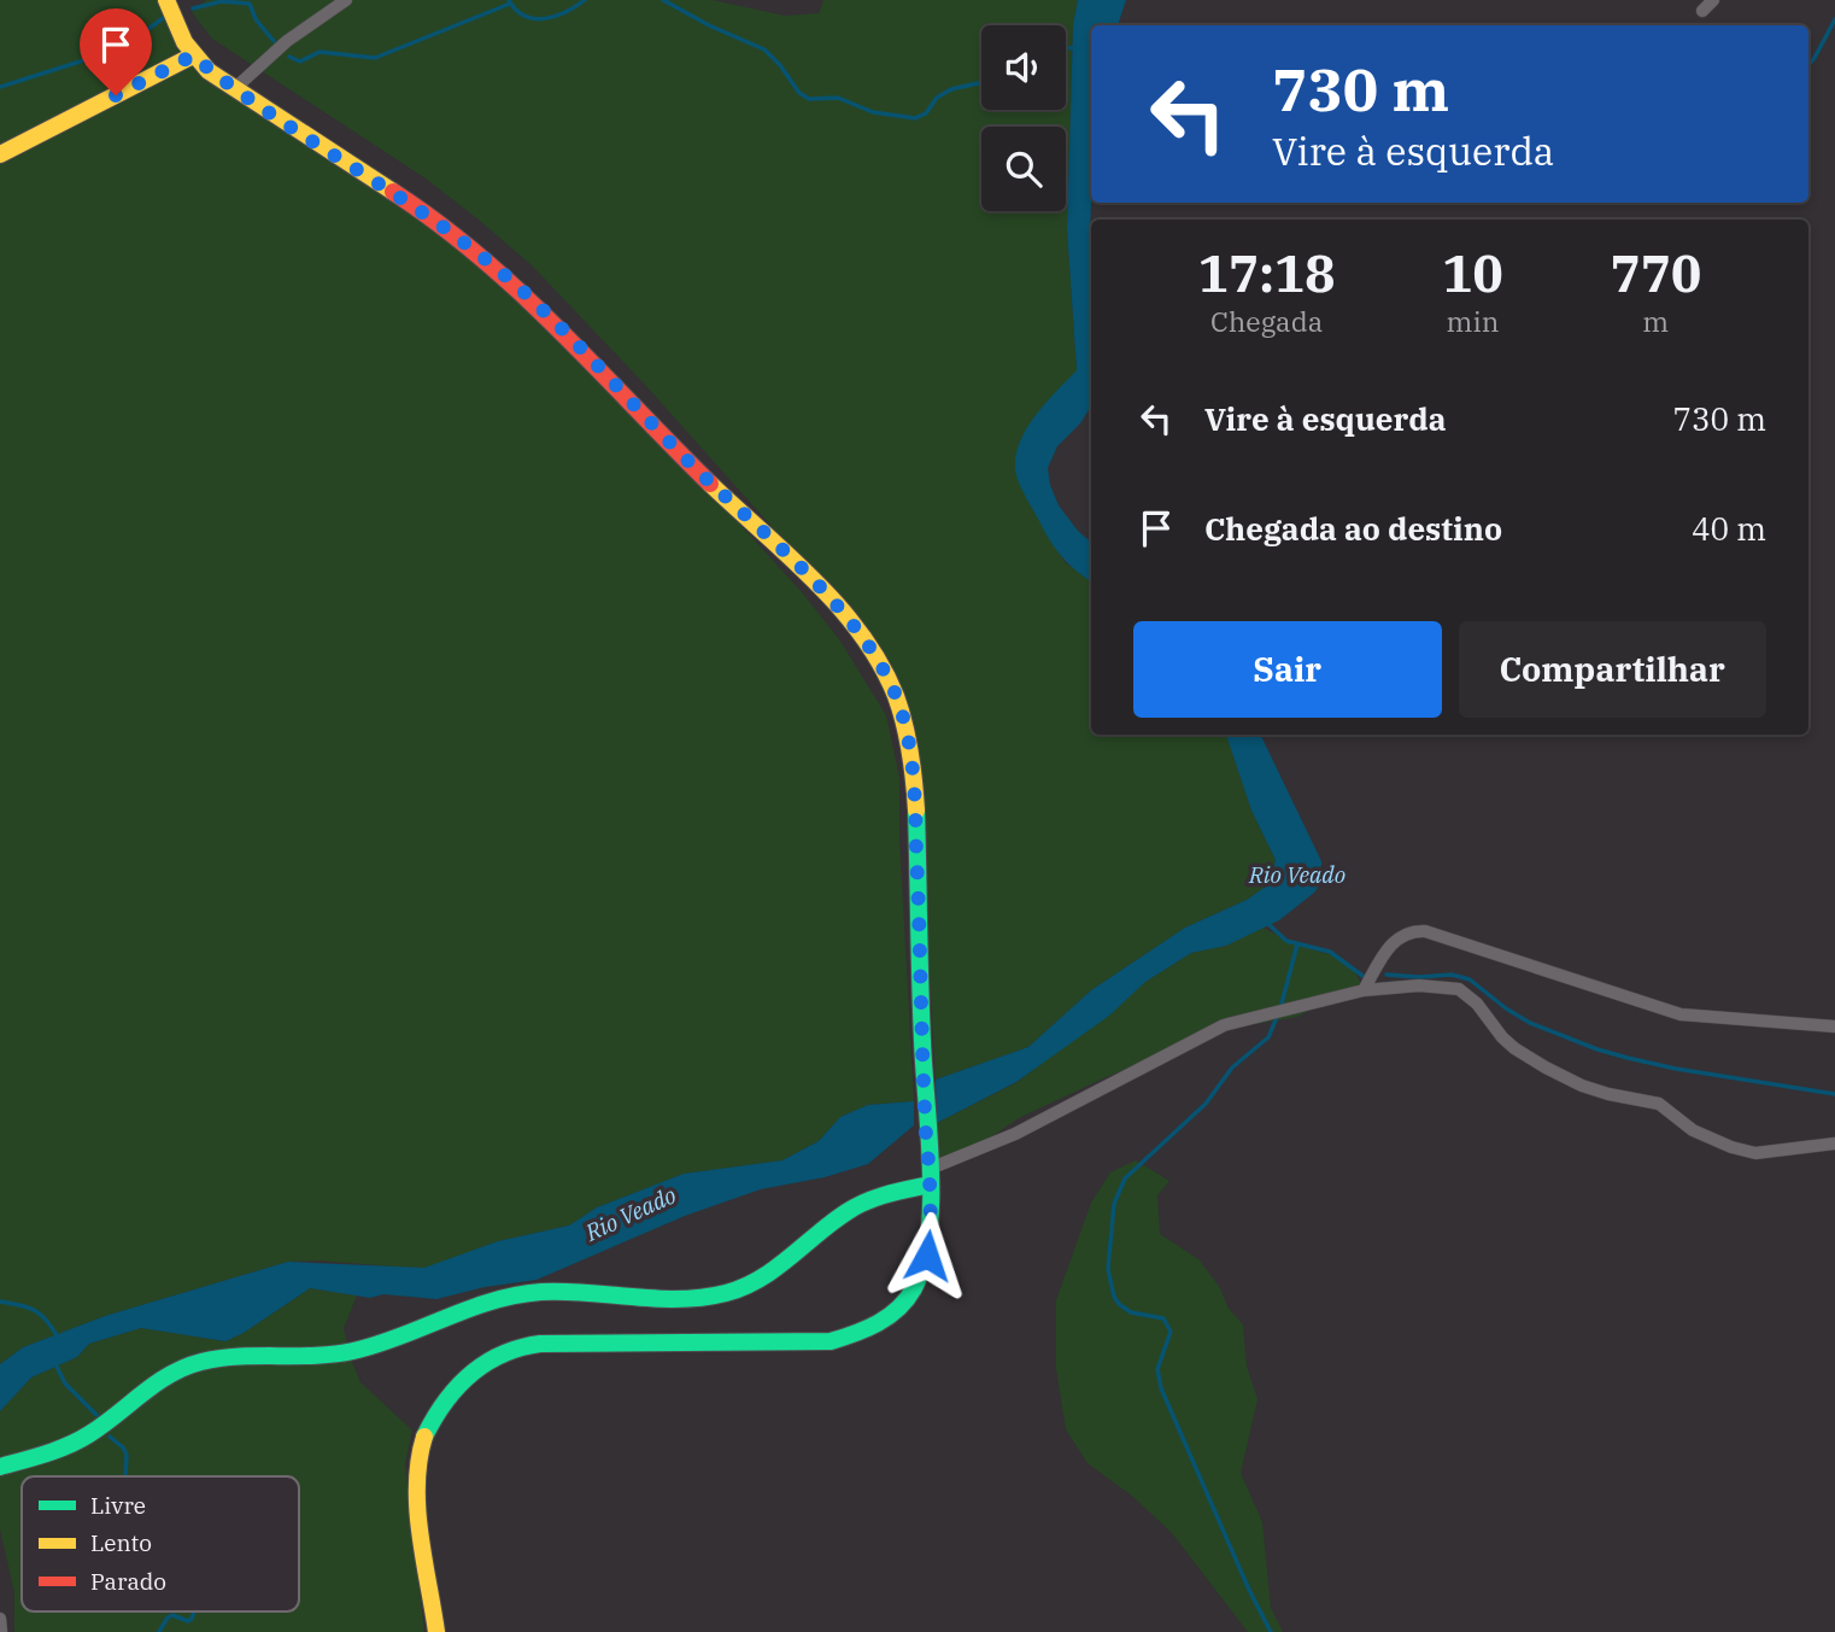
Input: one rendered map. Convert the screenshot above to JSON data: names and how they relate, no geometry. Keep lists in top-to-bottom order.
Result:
{
  "water": ["Rio Veado"],
  "legend": ["Livre", "Lento", "Parado"],
  "page": {
    "turn": ["730 m", "Vire à esquerda"],
    "eta": [
      "17:18",
      "Chegada",
      "10",
      "min",
      "770",
      "m"
    ],
    "list": [
      {
        "name": "Vire à esquerda",
        "value": "730 m"
      },
      {
        "name": "Chegada ao destino",
        "value": "40 m"
      }
    ],
    "buttons": ["Sair", "Compartilhar"]
  }
}
